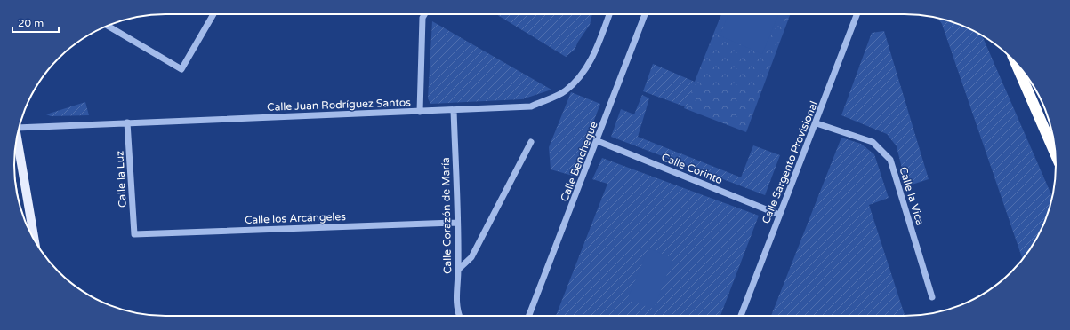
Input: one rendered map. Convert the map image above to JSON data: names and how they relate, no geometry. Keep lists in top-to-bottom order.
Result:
{
  "streets": {
    "street": [
      "Calle Juan Rodríguez Santos",
      "Calle Bencheque",
      "Calle Sargento Provisional",
      "Calle Corinto",
      "Calle la Luz",
      "Calle la Vica",
      "Calle Corazón de María",
      "Calle los Arcángeles"
    ]
  },
  "crossings": [
    ["Calle Juan Rodríguez Santos", "Calle la Luz"],
    ["Calle Juan Rodríguez Santos", "Calle Corazón de María"],
    ["Calle Bencheque", "Calle Corinto"],
    ["Calle Sargento Provisional", "Calle Corinto"],
    ["Calle Sargento Provisional", "Calle la Vica"],
    ["Calle la Luz", "Calle los Arcángeles"],
    ["Calle Corazón de María", "Calle los Arcángeles"]
  ],
  "scale_bar": "20 m"
}
